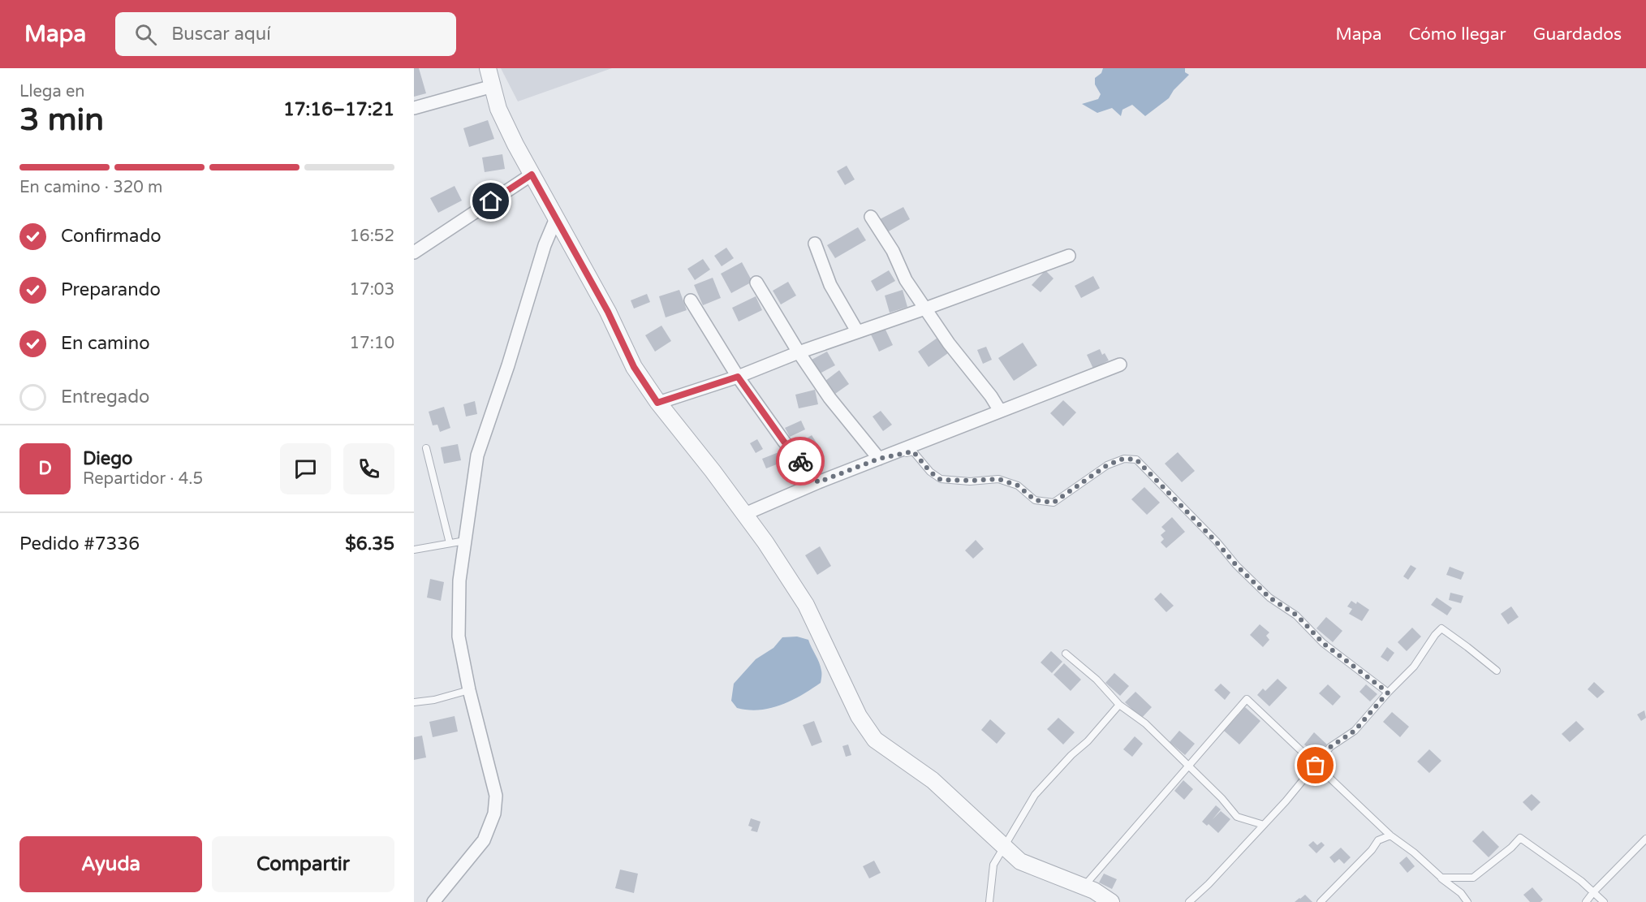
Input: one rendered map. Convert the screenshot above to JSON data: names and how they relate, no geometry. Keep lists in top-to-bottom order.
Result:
{
  "page": {
    "header": "Mapa",
    "search": "Buscar aquí",
    "nav": ["Mapa", "Cómo llegar", "Guardados"],
    "heading": ["3 min", "Llega en", "17:16–17:21"],
    "panel": [
      "Diego",
      "Repartidor · 4.5",
      "Pedido #7336",
      "$6.35"
    ],
    "bar": "En camino · 320 m",
    "list": [
      ["Confirmado", "16:52"],
      ["Preparando", "17:03"],
      ["En camino", "17:10"],
      "Entregado"
    ],
    "round": "D",
    "buttons": ["Ayuda", "Compartir"]
  }
}
